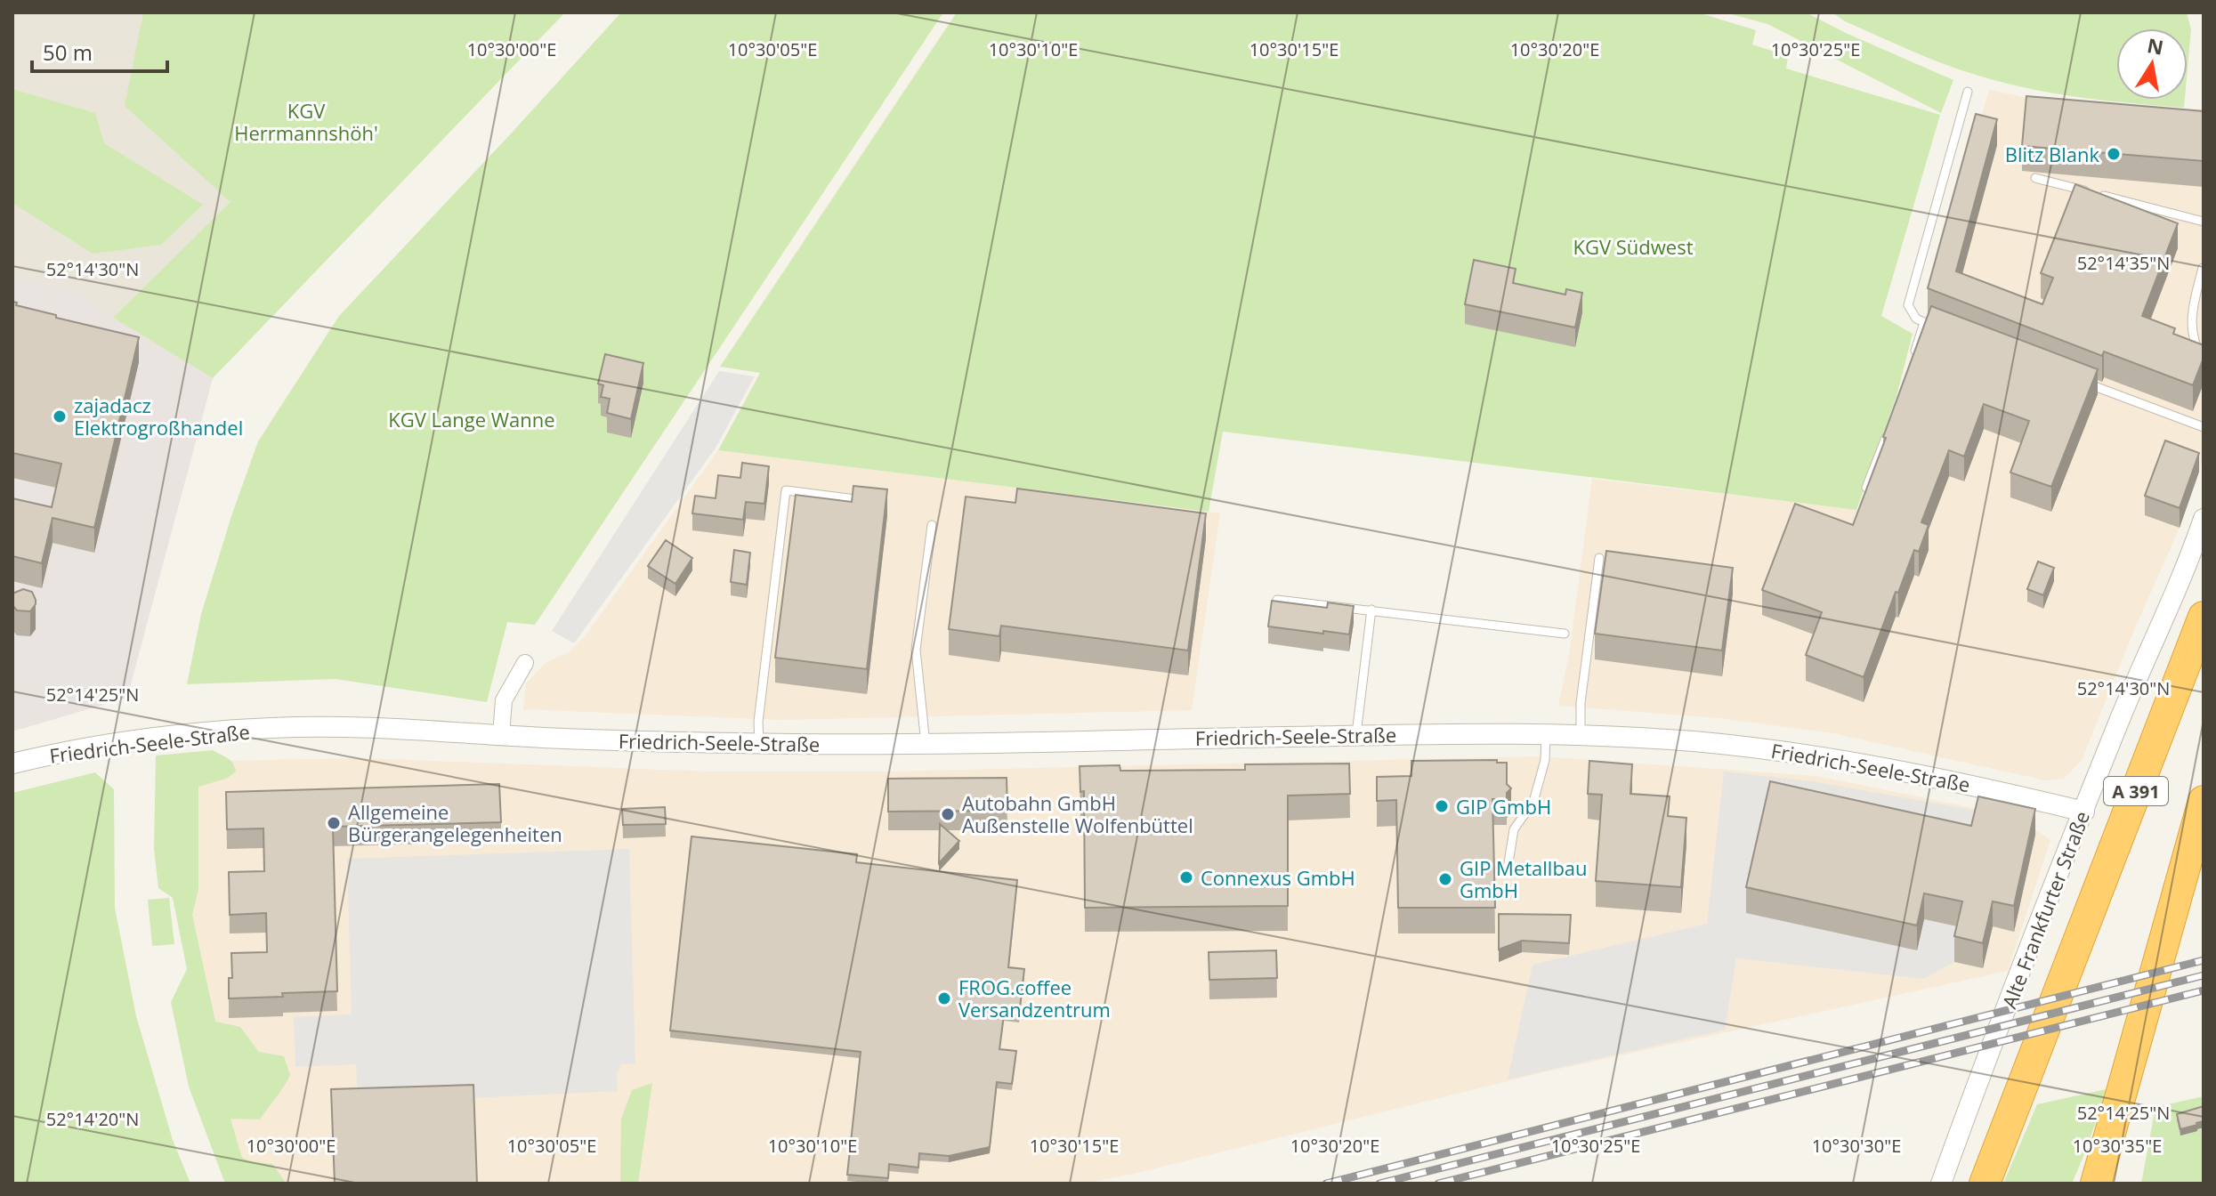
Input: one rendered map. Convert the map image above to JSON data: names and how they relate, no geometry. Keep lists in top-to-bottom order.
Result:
{
  "streets": {
    "highway": ["A 391"],
    "street": ["Friedrich-Seele-Straße", "Alte Frankfurter Straße"]
  },
  "crossings": [
    ["Friedrich-Seele-Straße", "Alte Frankfurter Straße"]
  ],
  "parks": ["KGV Herrmannshöh'", "KGV Südwest", "KGV Lange Wanne"],
  "places": [
    "Blitz Blank",
    "zajadacz Elektrogroßhandel",
    "GIP GmbH",
    "Autobahn GmbH Außenstelle Wolfenbüttel",
    "Allgemeine Bürgerangelegenheiten",
    "Connexus GmbH",
    "GIP Metallbau GmbH",
    "FROG.coffee Versandzentrum"
  ],
  "scale_bar": "50 m",
  "north": "top",
  "coordinates": [
    "10°30'00\"E",
    "10°30'05\"E",
    "10°30'10\"E",
    "10°30'15\"E",
    "10°30'20\"E",
    "10°30'25\"E",
    "52°14'35\"N",
    "52°14'30\"N",
    "52°14'25\"N",
    "52°14'20\"N",
    "10°30'30\"E",
    "10°30'35\"E"
  ]
}
